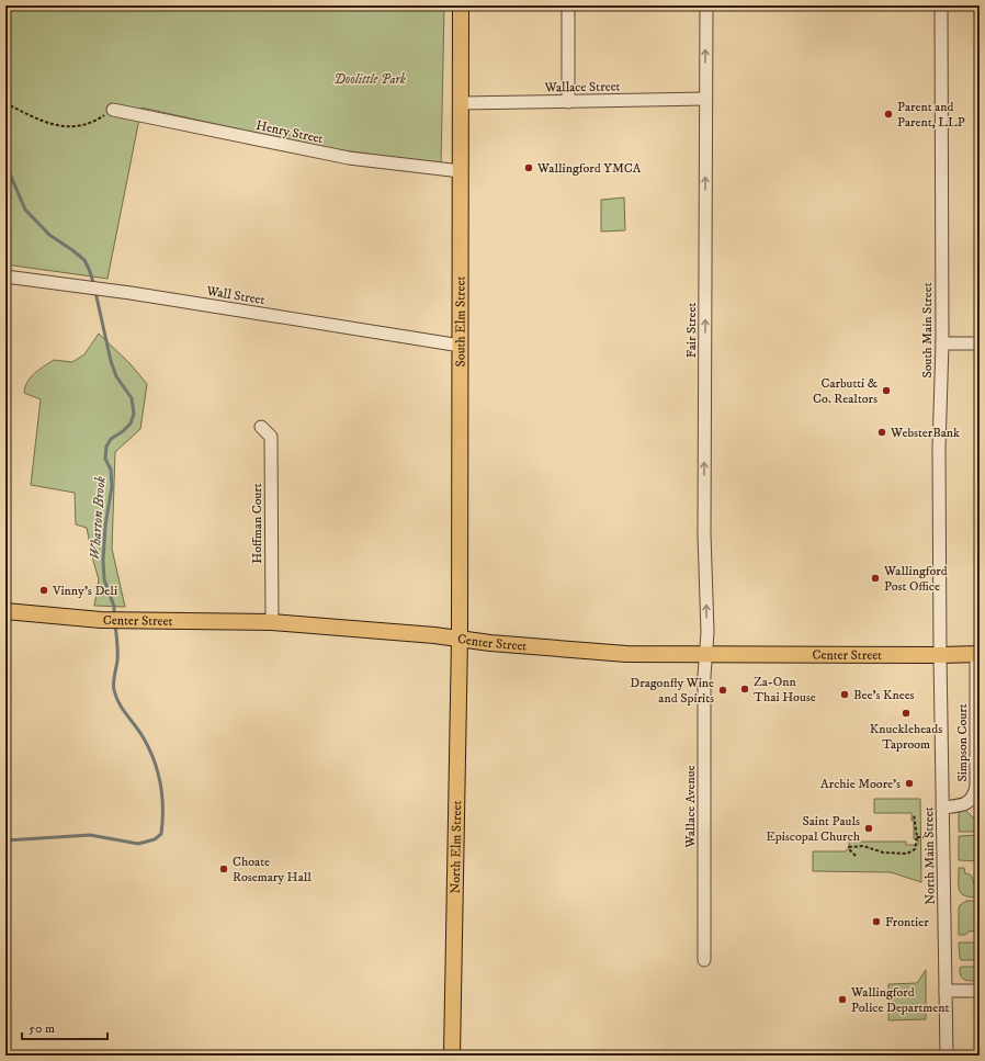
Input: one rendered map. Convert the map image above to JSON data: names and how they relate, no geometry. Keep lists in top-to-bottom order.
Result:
{
  "streets": {
    "main road": ["South Elm Street", "Center Street", "North Elm Street"],
    "street": [
      "Wallace Street",
      "Henry Street",
      "Wall Street",
      "Fair Street",
      "South Main Street",
      "Hoffman Court",
      "Simpson Court",
      "Wallace Avenue",
      "North Main Street"
    ]
  },
  "crossings": [
    ["Wallace Street", "South Elm Street"],
    ["Wallace Street", "Fair Street"],
    ["Henry Street", "South Elm Street"],
    ["Wall Street", "South Elm Street"],
    ["South Elm Street", "Center Street"],
    ["South Elm Street", "North Elm Street"],
    ["Fair Street", "Center Street"],
    ["Fair Street", "Wallace Avenue"],
    ["South Main Street", "Center Street"],
    ["South Main Street", "North Main Street"],
    ["Hoffman Court", "Center Street"],
    ["Center Street", "Simpson Court"],
    ["Center Street", "Wallace Avenue"],
    ["Center Street", "North Elm Street"],
    ["Center Street", "North Main Street"],
    ["Simpson Court", "North Main Street"]
  ],
  "one_way": ["Fair Street"],
  "water": ["Wharton Brook"],
  "parks": ["Doolittle Park"],
  "places": [
    "Parent and Parent, LLP",
    "Wallingford YMCA",
    "Carbutti & Co. Realtors",
    "WebsterBank",
    "Wallingford Post Office",
    "Vinny’s Deli",
    "Za-Onn Thai House",
    "Dragonfly Wine and Spirits",
    "Bee's Knees",
    "Knuckleheads Taproom",
    "Archie Moore's",
    "Saint Pauls Episcopal Church",
    "Choate Rosemary Hall",
    "Frontier",
    "Wallingford Police Department"
  ],
  "scale_bar": "50 m"
}
